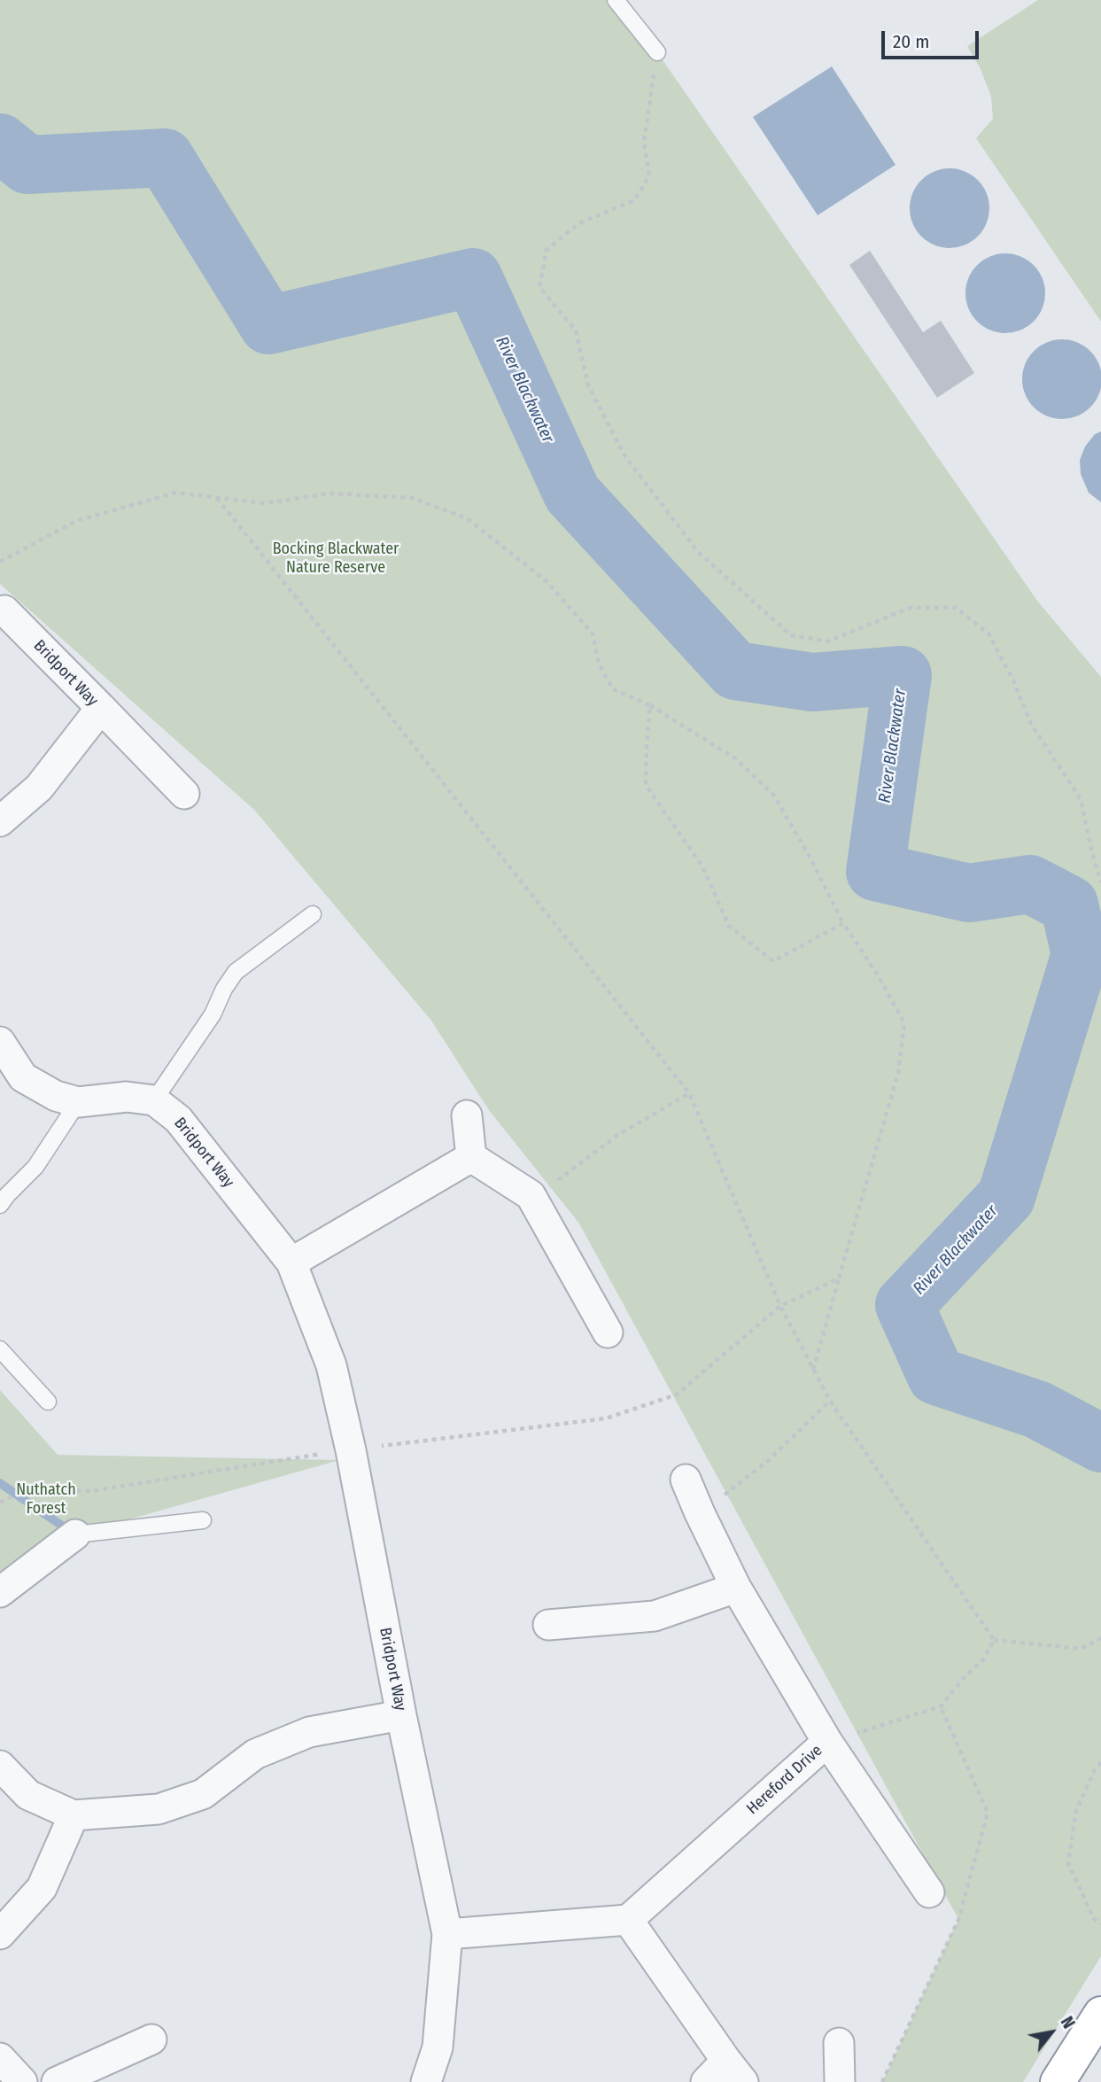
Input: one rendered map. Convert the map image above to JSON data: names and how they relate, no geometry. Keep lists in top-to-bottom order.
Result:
{
  "streets": {
    "street": ["Bridport Way", "Hereford Drive"]
  },
  "water": ["River Blackwater"],
  "parks": ["Bocking Blackwater Nature Reserve", "Nuthatch Forest"],
  "scale_bar": "20 m",
  "north": "top right"
}
